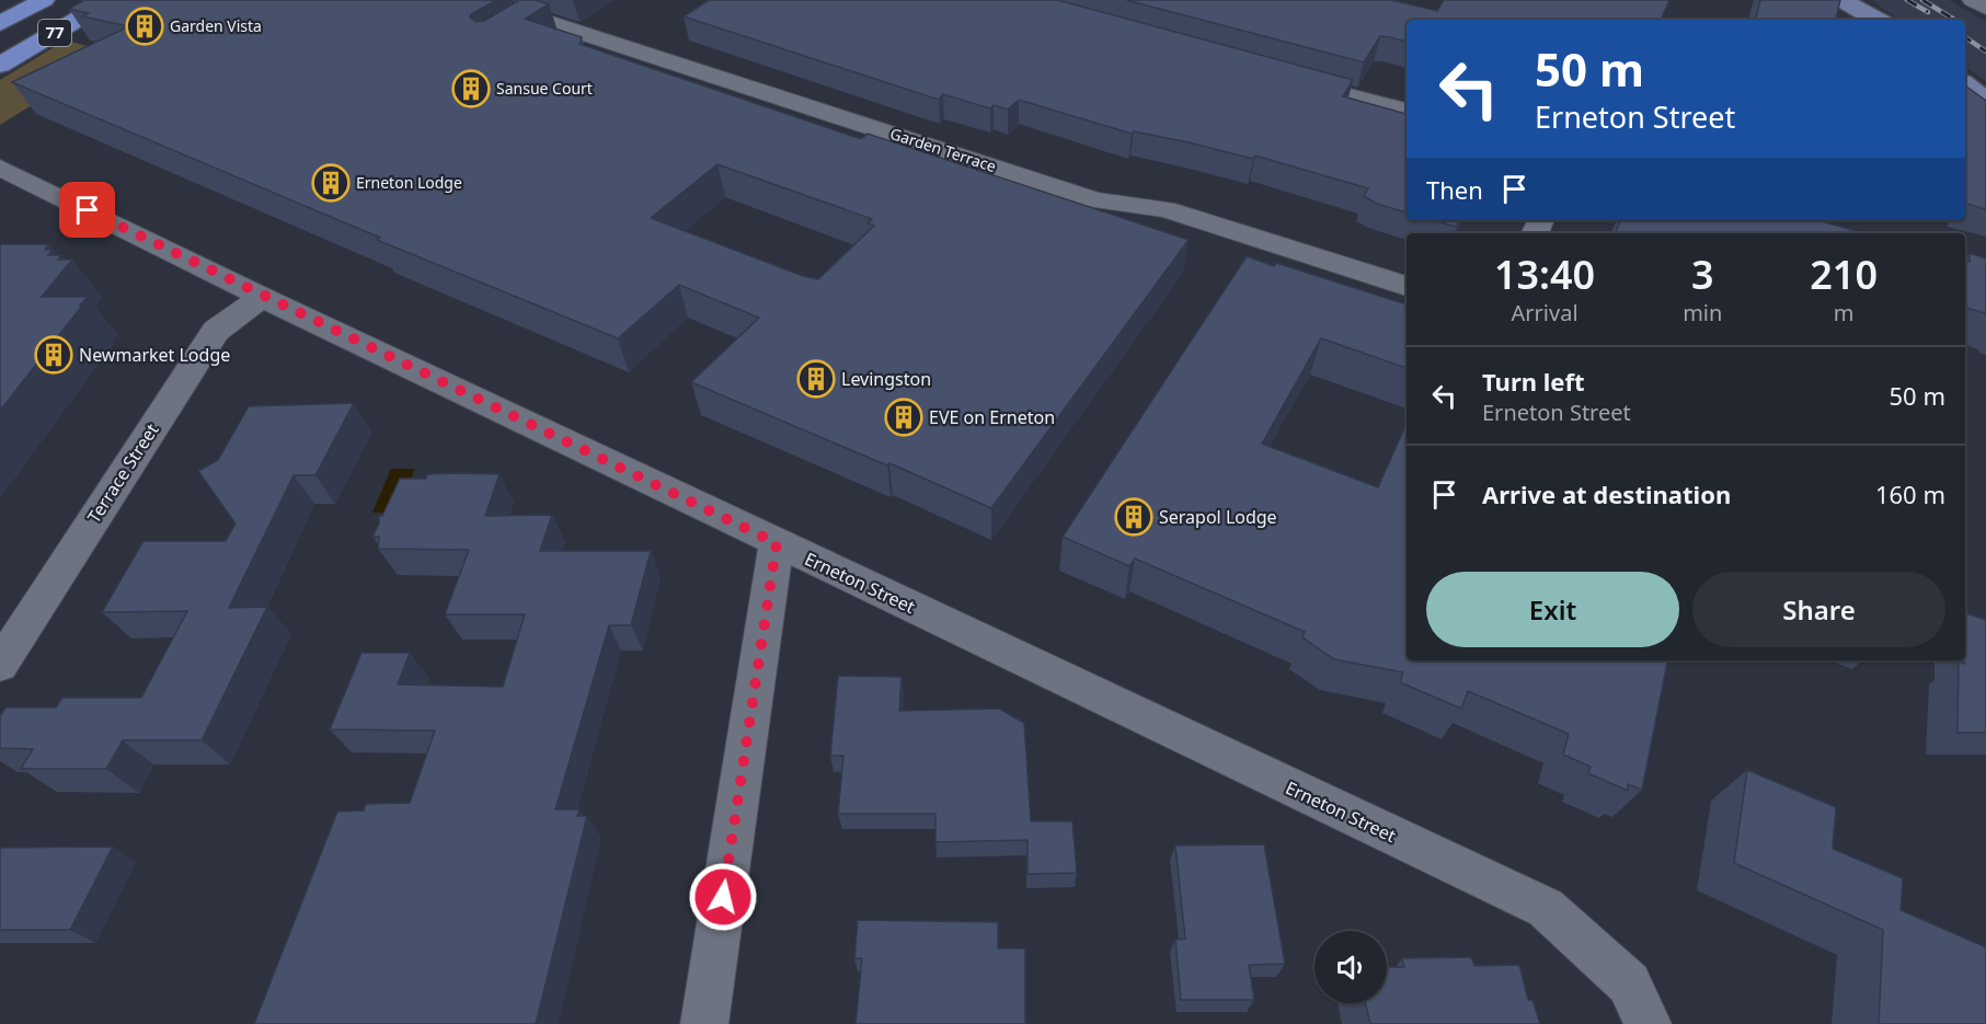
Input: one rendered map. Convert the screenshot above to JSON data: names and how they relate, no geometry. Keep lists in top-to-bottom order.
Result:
{
  "streets": {
    "main road": ["77"],
    "street": ["Garden Terrace", "Terrace Street", "Erneton Street"]
  },
  "crossings": [
    ["Terrace Street", "Erneton Street"]
  ],
  "places": {
    "building": [
      "Garden Vista",
      "Sansue Court",
      "Erneton Lodge",
      "Newmarket Lodge",
      "Levingston",
      "EVE on Erneton",
      "Serapol Lodge"
    ]
  },
  "page": {
    "turn": ["50 m", "Erneton Street"],
    "then": "Then",
    "eta": [
      "13:40",
      "Arrival",
      "3",
      "min",
      "210",
      "m"
    ],
    "list": [
      {
        "name": "Turn left",
        "note": "Erneton Street",
        "value": "50 m"
      },
      {
        "name": "Arrive at destination",
        "value": "160 m"
      }
    ],
    "buttons": ["Exit", "Share"]
  }
}
